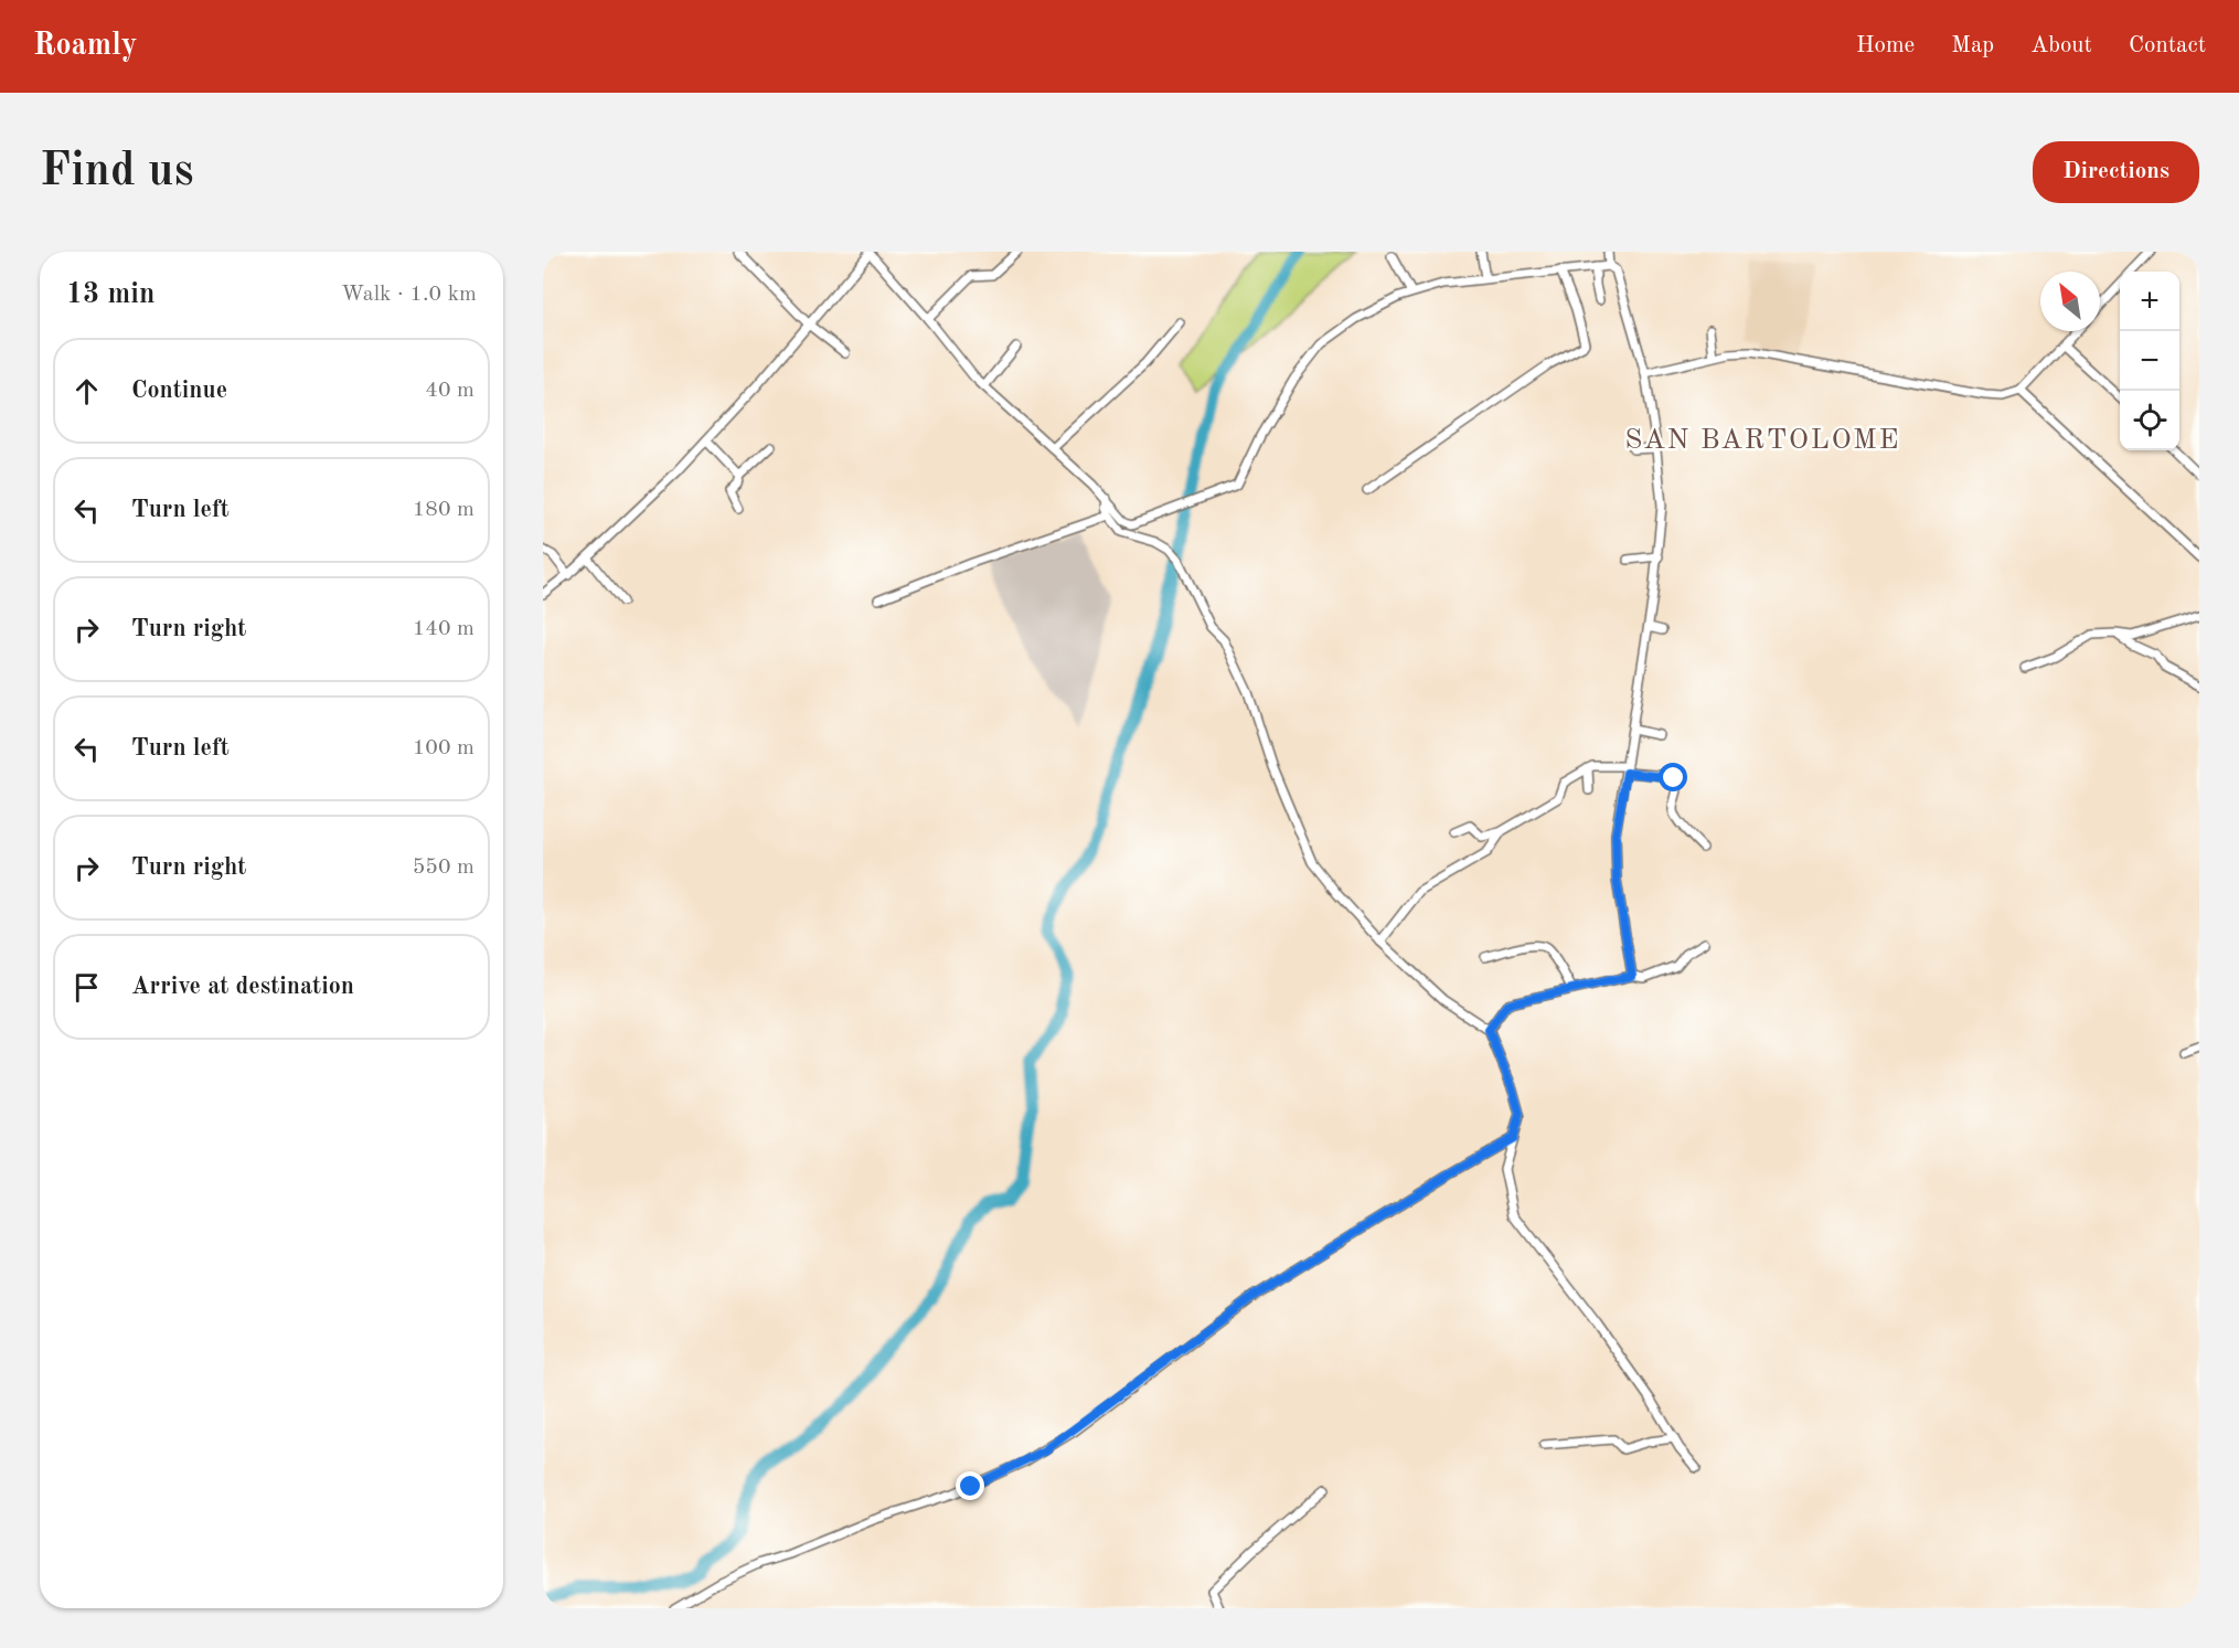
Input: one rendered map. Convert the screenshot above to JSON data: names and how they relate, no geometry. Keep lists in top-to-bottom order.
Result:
{
  "districts": ["SAN BARTOLOME"],
  "north": "top left",
  "page": {
    "header": "Roamly",
    "nav": [
      "Home",
      "Map",
      "About",
      "Contact"
    ],
    "buttons": "Directions",
    "title": "Find us",
    "heading": ["13 min", "Walk · 1.0 km"],
    "map_buttons": ["+", "−"],
    "list": [
      ["Continue", "40 m"],
      ["Turn left", "180 m"],
      ["Turn right", "140 m"],
      ["Turn left", "100 m"],
      ["Turn right", "550 m"],
      "Arrive at destination"
    ]
  }
}
